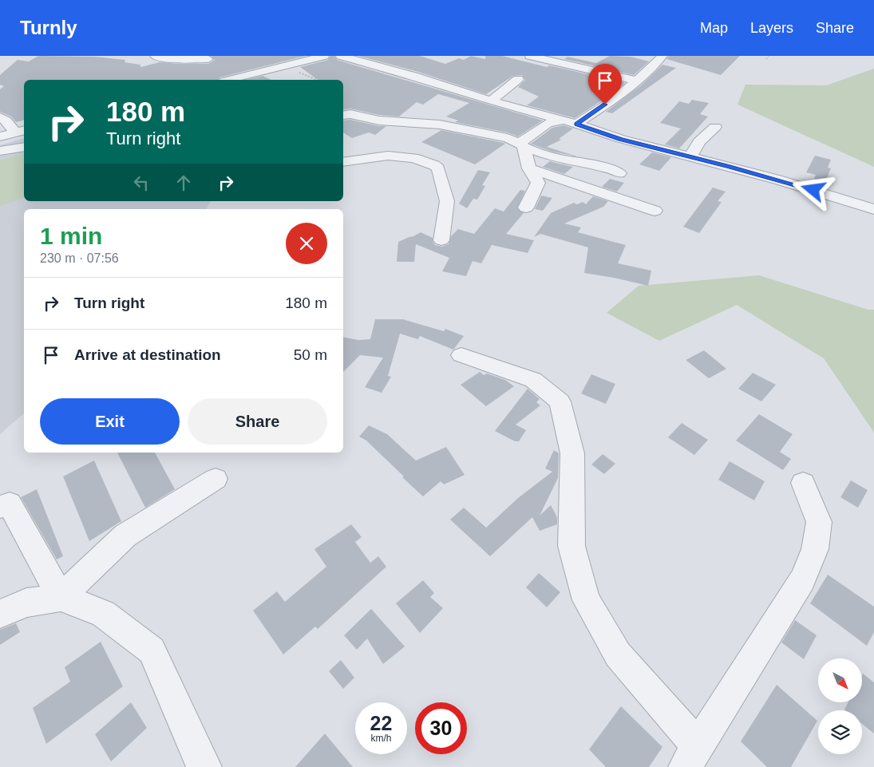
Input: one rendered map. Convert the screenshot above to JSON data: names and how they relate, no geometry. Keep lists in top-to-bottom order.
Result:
{
  "north": "bottom right",
  "page": {
    "header": "Turnly",
    "nav": ["Map", "Layers", "Share"],
    "turn": ["180 m", "Turn right"],
    "heading": ["1 min", "230 m · 07:56"],
    "list": [
      {
        "name": "Turn right",
        "value": "180 m"
      },
      {
        "name": "Arrive at destination",
        "value": "50 m"
      }
    ],
    "buttons": ["Exit", "Share"],
    "speed": "22 km/h",
    "limit": "30"
  }
}
